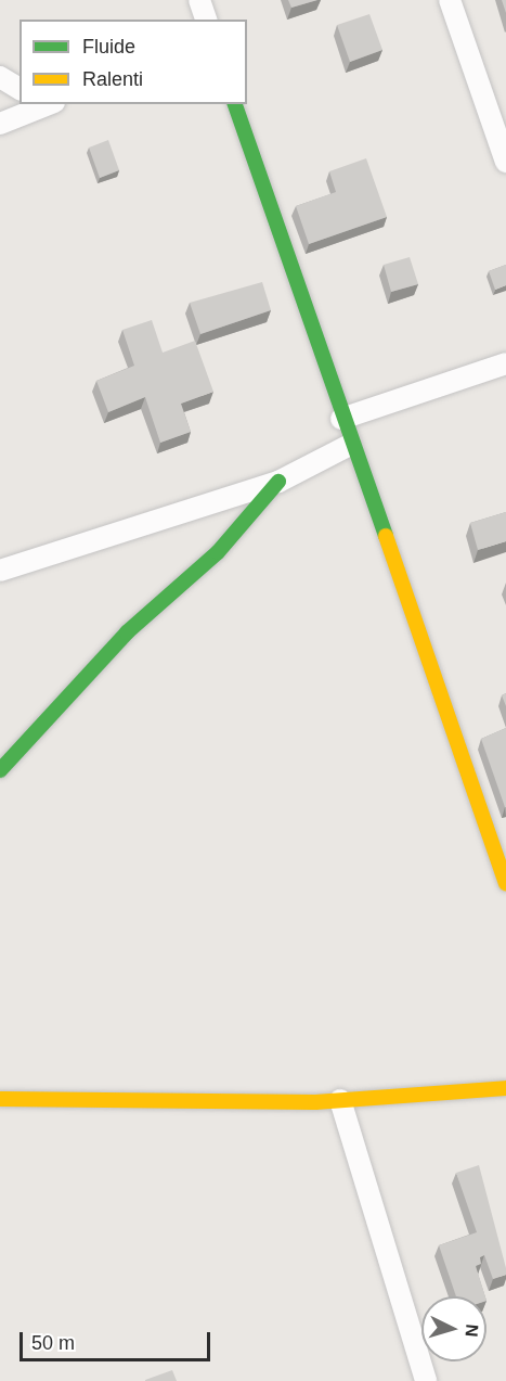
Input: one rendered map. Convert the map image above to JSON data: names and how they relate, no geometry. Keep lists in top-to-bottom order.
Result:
{
  "legend": ["Fluide", "Ralenti"],
  "scale_bar": "50 m",
  "north": "right"
}
